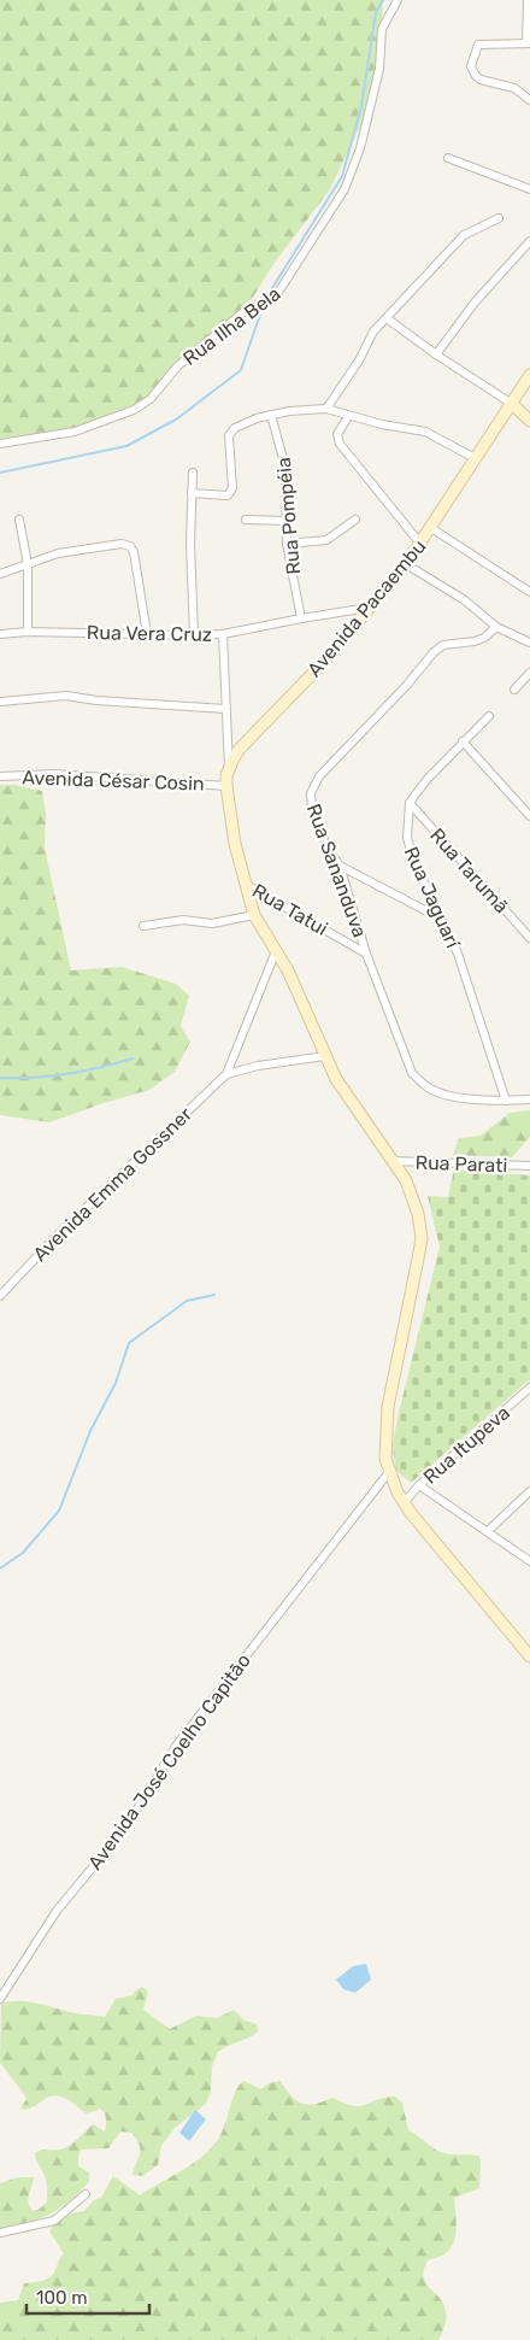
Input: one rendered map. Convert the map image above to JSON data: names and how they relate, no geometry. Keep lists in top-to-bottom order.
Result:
{
  "streets": {
    "main road": ["Avenida Pacaembu"],
    "street": [
      "Rua Ilha Bela",
      "Rua Pompéia",
      "Rua Vera Cruz",
      "Avenida César Cosin",
      "Rua Sananduva",
      "Rua Tarumã",
      "Rua Jaguarí",
      "Rua Tatui",
      "Rua Parati",
      "Avenida Emma Gossner",
      "Rua Itupeva",
      "Avenida José Coelho Capitão"
    ]
  },
  "crossings": [
    ["Rua Pompéia", "Rua Vera Cruz"],
    ["Avenida Pacaembu", "Rua Vera Cruz"],
    ["Rua Sananduva", "Rua Jaguarí"],
    ["Rua Sananduva", "Rua Tatui"],
    ["Rua Tarumã", "Rua Jaguarí"]
  ],
  "scale_bar": "100 m"
}
